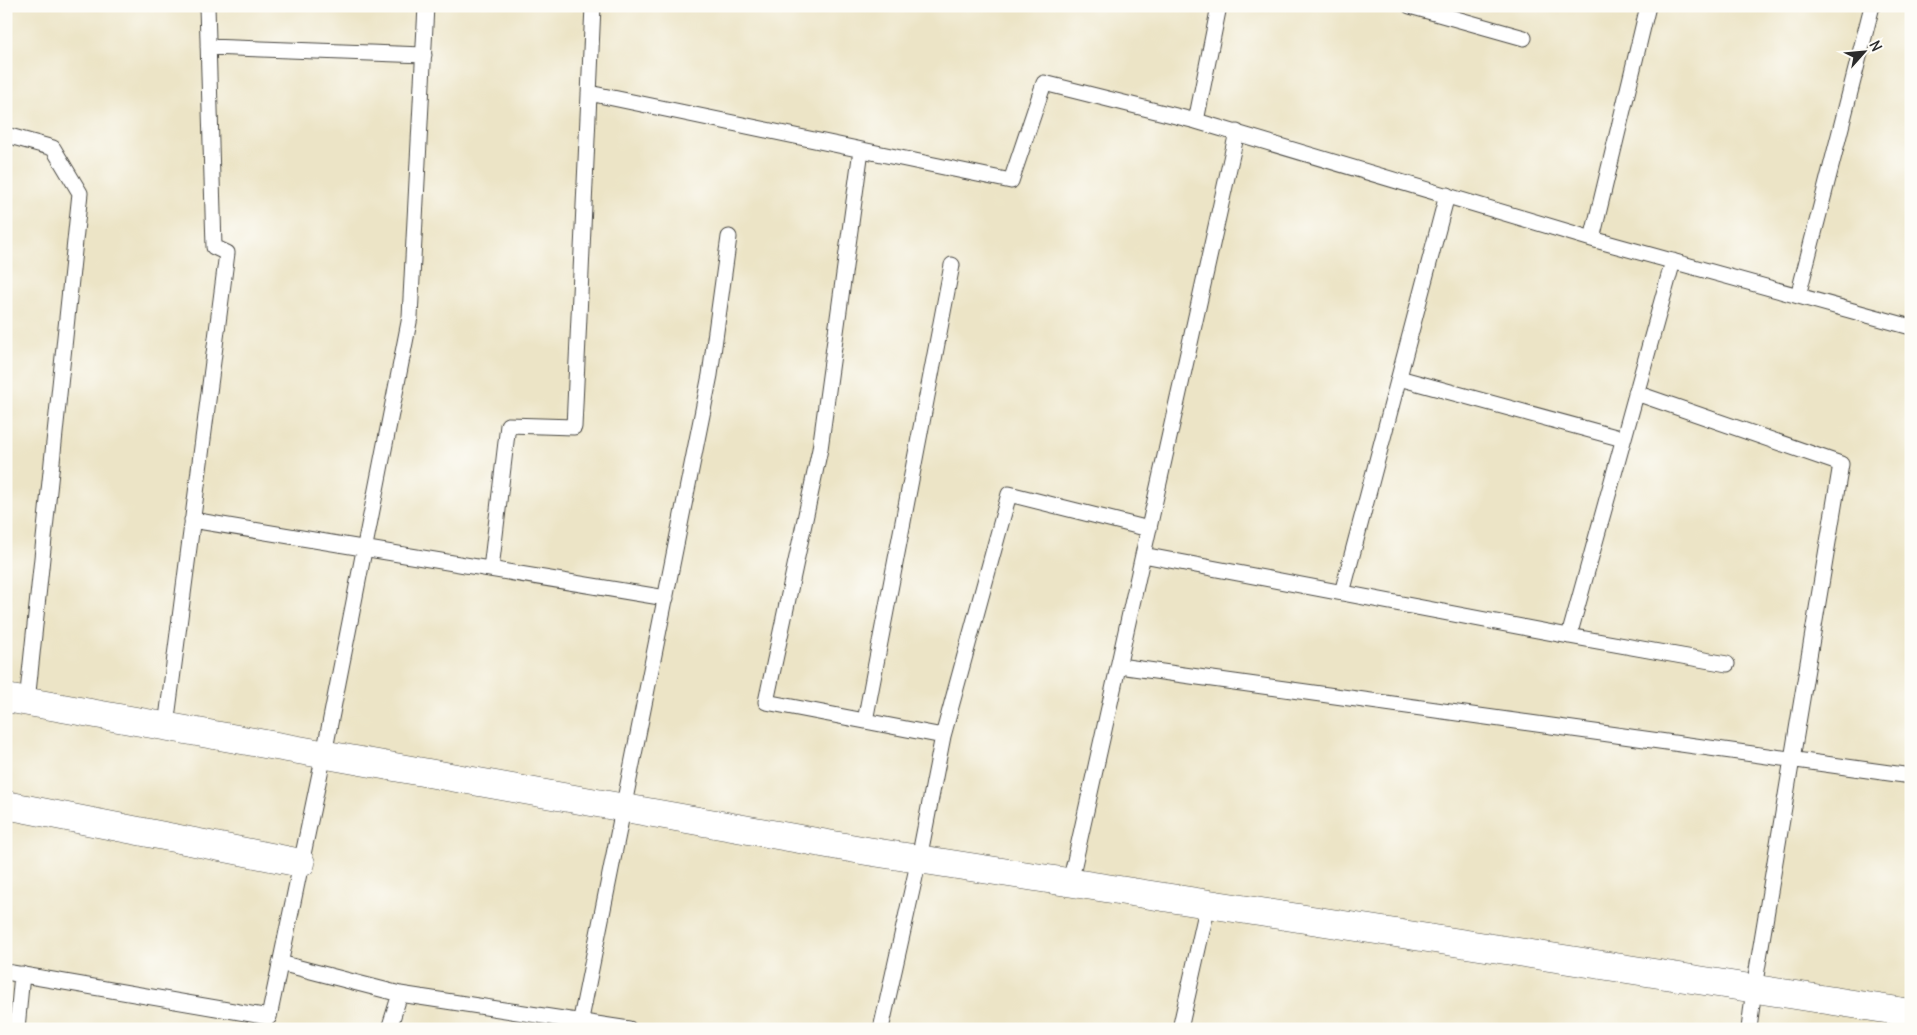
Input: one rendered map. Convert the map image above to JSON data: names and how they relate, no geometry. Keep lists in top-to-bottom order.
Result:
{
  "north": "top right"
}
